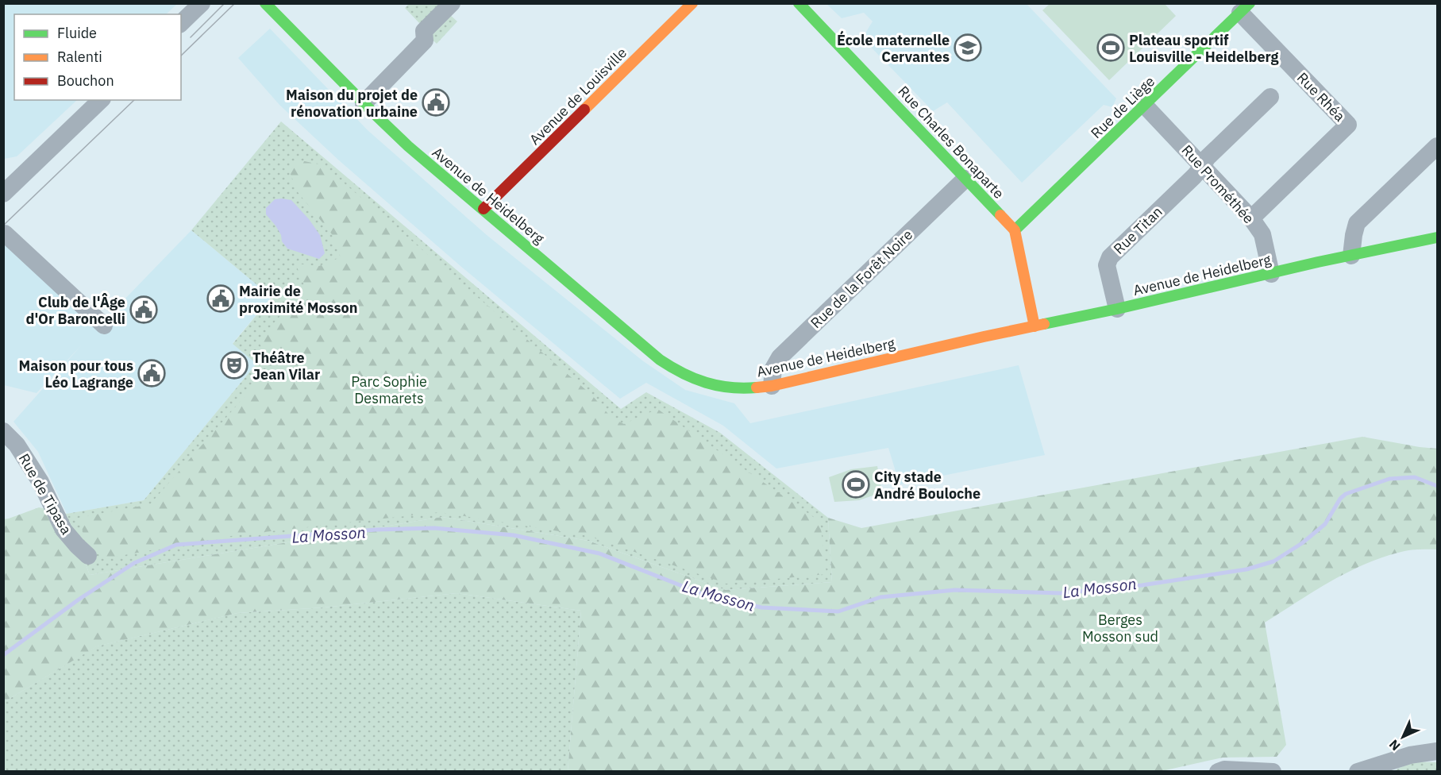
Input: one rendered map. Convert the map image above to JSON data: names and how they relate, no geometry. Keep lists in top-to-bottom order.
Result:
{
  "streets": {
    "street": [
      "Avenue de Louisville",
      "Rue Rhéa",
      "Rue de Liège",
      "Rue Charles Bonaparte",
      "Rue Prométhée",
      "Avenue de Heidelberg",
      "Rue Titan",
      "Rue de la Forêt Noire",
      "Rue de Tipasa"
    ]
  },
  "crossings": [
    ["Avenue de Louisville", "Avenue de Heidelberg"],
    ["Rue Rhéa", "Rue de Liège"],
    ["Rue Rhéa", "Rue Prométhée"],
    ["Rue de Liège", "Rue Charles Bonaparte"],
    ["Rue de Liège", "Rue Prométhée"],
    ["Rue Charles Bonaparte", "Rue de la Forêt Noire"],
    ["Rue Prométhée", "Avenue de Heidelberg"],
    ["Rue Prométhée", "Rue Titan"],
    ["Avenue de Heidelberg", "Rue Titan"],
    ["Avenue de Heidelberg", "Rue de la Forêt Noire"]
  ],
  "water": ["La Mosson"],
  "parks": ["Parc Sophie Desmarets", "Berges Mosson sud"],
  "places": {
    "school or university": ["École maternelle Cervantes"],
    "sports": ["Plateau sportif Louisville - Heidelberg", "City stade André Bouloche"],
    "public building": [
      "Maison du projet de rénovation urbaine",
      "Mairie de proximité Mosson",
      "Club de l'Âge d'Or Baroncelli",
      "Maison pour tous Léo Lagrange"
    ],
    "theatre": ["Théâtre Jean Vilar"]
  },
  "legend": ["Fluide", "Ralenti", "Bouchon"],
  "north": "bottom left"
}
